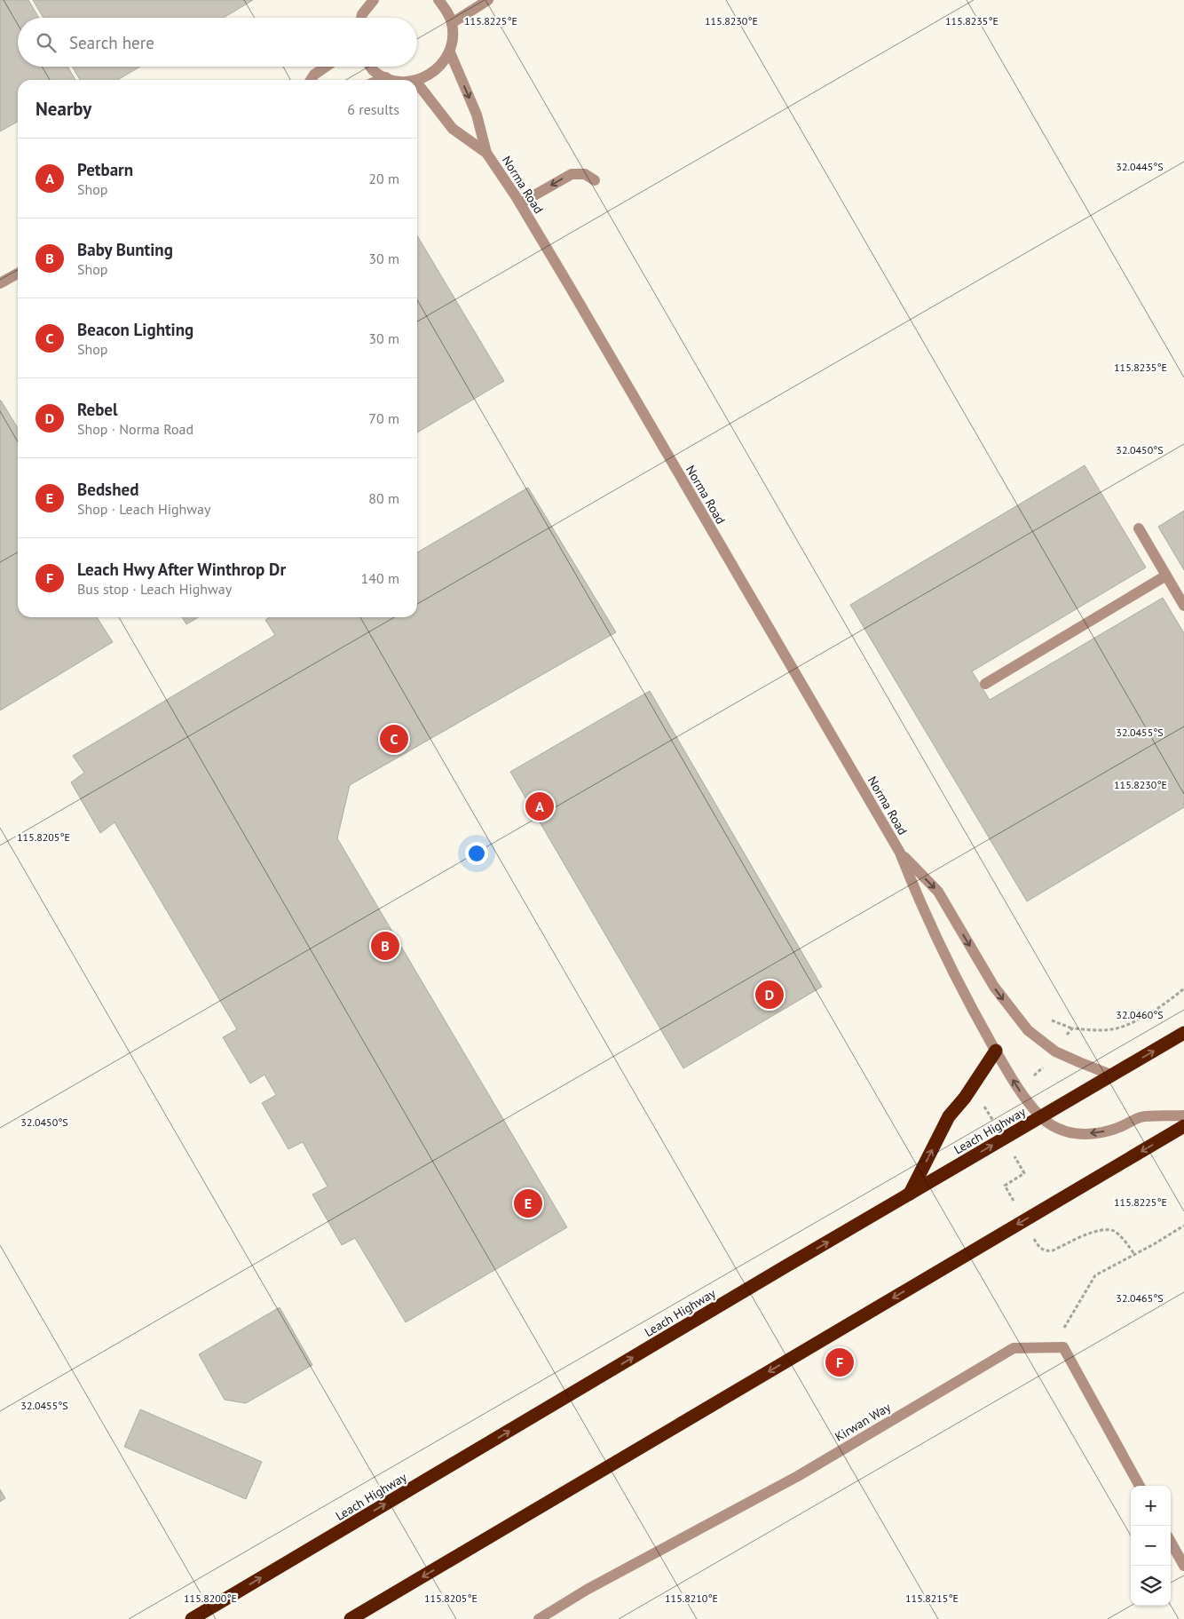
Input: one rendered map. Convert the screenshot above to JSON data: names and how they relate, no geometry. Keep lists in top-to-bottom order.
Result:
{
  "streets": {
    "highway": ["Leach Highway"],
    "street": ["Norma Road", "Kirwan Way"]
  },
  "crossings": [
    ["Norma Road", "Leach Highway"]
  ],
  "page": {
    "search": "Search here",
    "heading": ["Nearby", "6 results"],
    "list": [
      {
        "mark": "A",
        "name": "Petbarn",
        "note": "Shop",
        "value": "20 m"
      },
      {
        "mark": "B",
        "name": "Baby Bunting",
        "note": "Shop",
        "value": "30 m"
      },
      {
        "mark": "C",
        "name": "Beacon Lighting",
        "note": "Shop",
        "value": "30 m"
      },
      {
        "mark": "D",
        "name": "Rebel",
        "note": "Shop · Norma Road",
        "value": "70 m"
      },
      {
        "mark": "E",
        "name": "Bedshed",
        "note": "Shop · Leach Highway",
        "value": "80 m"
      },
      {
        "mark": "F",
        "name": "Leach Hwy After Winthrop Dr",
        "note": "Bus stop · Leach Highway",
        "value": "140 m"
      }
    ],
    "pins": [
      "C",
      "A",
      "B",
      "D",
      "E",
      "F"
    ],
    "map_buttons": ["+", "−"]
  },
  "coordinates": [
    "115.8230°E",
    "115.8235°E",
    "115.8225°E",
    "32.0445°S",
    "32.0450°S",
    "32.0455°S",
    "115.8205°E",
    "32.0460°S",
    "32.0465°S",
    "115.8200°E",
    "115.8210°E",
    "115.8215°E"
  ]
}
